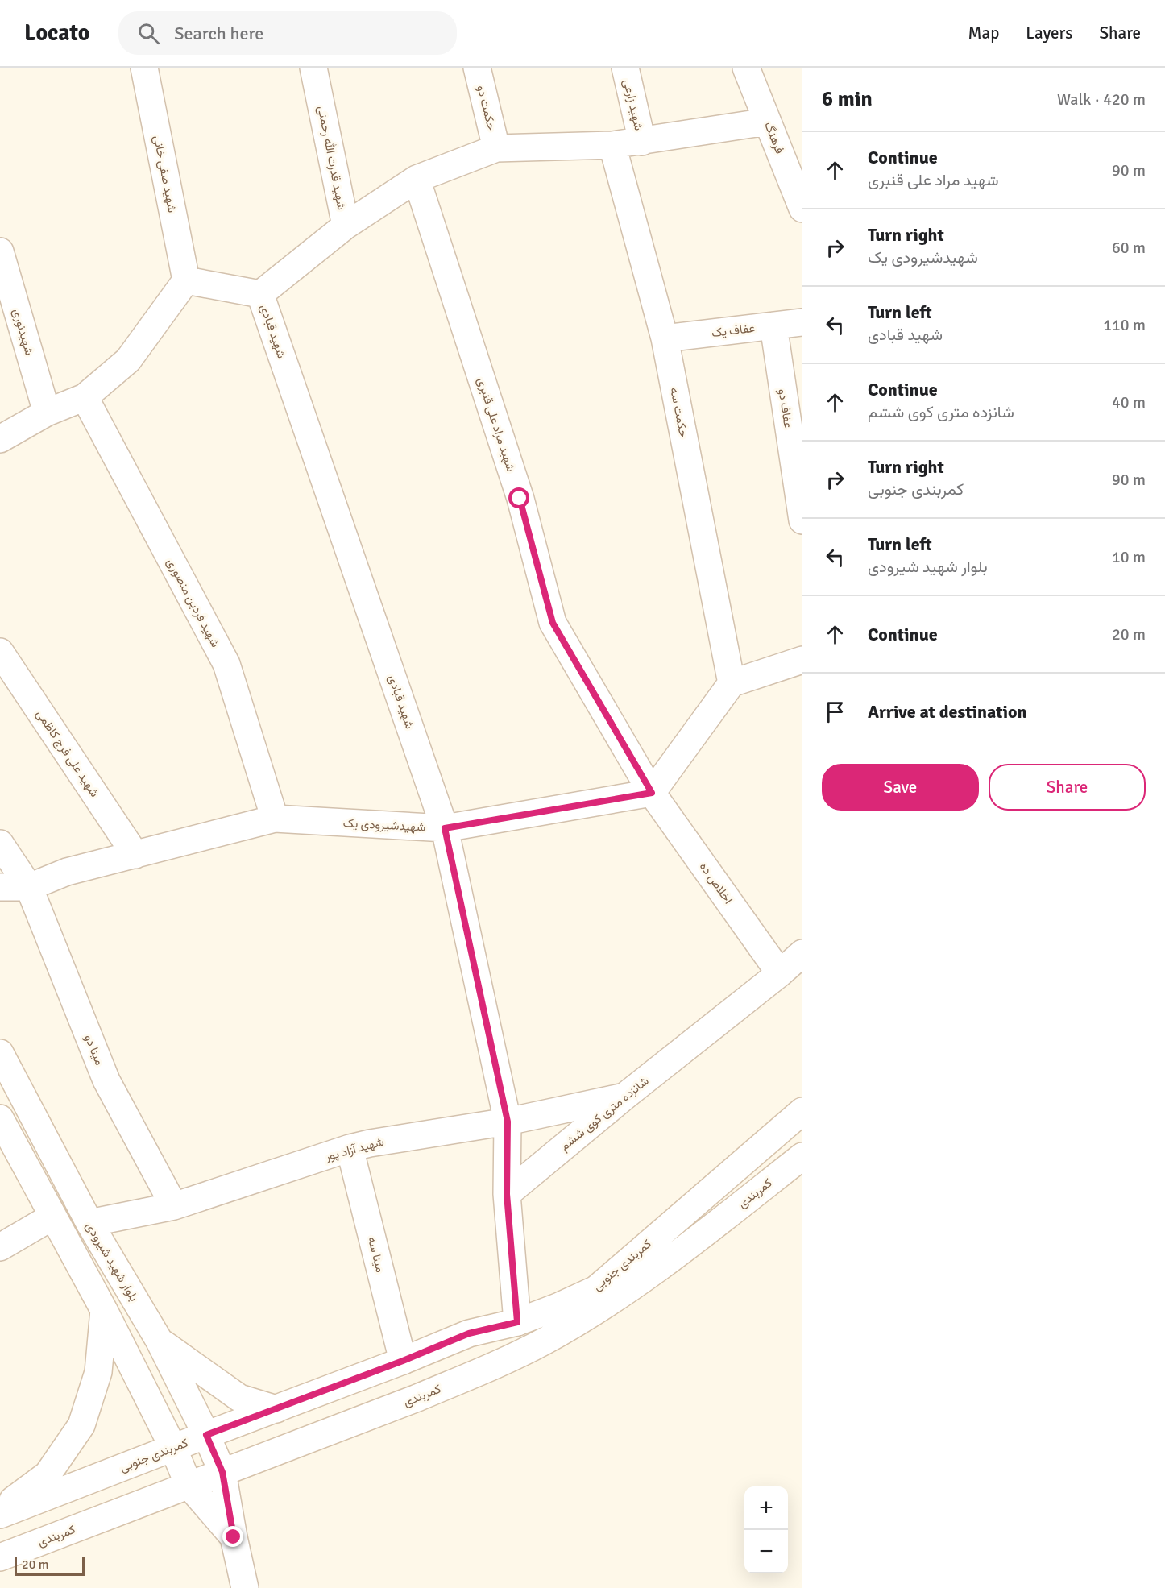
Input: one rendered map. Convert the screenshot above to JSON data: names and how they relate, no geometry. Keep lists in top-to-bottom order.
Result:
{
  "streets": {
    "street": [
      "شهید زارعی",
      "حکمت دو",
      "فرهنگ",
      "شهید قدرت الله رحمتی",
      "شهید صفی خانی",
      "عفاف یک",
      "شهید قبادی",
      "شهیدنوری",
      "عفاف دو",
      "حکمت سه",
      "شهید مراد علی قنبری",
      "شهید فردین منصوری",
      "شهید علی فرج کاظمی",
      "شهیدشیرودی یک",
      "اخلاص ده",
      "مینا دو",
      "شانزده متری کوی ششم",
      "شهید آزاد پور",
      "کمربندی",
      "مینا سه",
      "بلوار شهید شیرودی",
      "کمربندی جنوبی"
    ]
  },
  "crossings": [
    ["شهید قدرت الله رحمتی", "شهید قبادی"],
    ["شهید صفی خانی", "شهید قبادی"],
    ["عفاف یک", "عفاف دو"],
    ["عفاف یک", "حکمت سه"],
    ["شهید قبادی", "شهیدشیرودی یک"],
    ["شهید قبادی", "شانزده متری کوی ششم"],
    ["شهید قبادی", "شهید آزاد پور"],
    ["شهید مراد علی قنبری", "شهیدشیرودی یک"],
    ["شهید مراد علی قنبری", "اخلاص ده"],
    ["شهید فردین منصوری", "شهیدشیرودی یک"],
    ["شهید علی فرج کاظمی", "شهیدشیرودی یک"],
    ["شهیدشیرودی یک", "اخلاص ده"],
    ["شهیدشیرودی یک", "مینا دو"],
    ["اخلاص ده", "شانزده متری کوی ششم"],
    ["مینا دو", "شهید آزاد پور"],
    ["شانزده متری کوی ششم", "شهید آزاد پور"],
    ["شهید آزاد پور", "مینا سه"],
    ["شهید آزاد پور", "بلوار شهید شیرودی"],
    ["کمربندی", "بلوار شهید شیرودی"],
    ["مینا سه", "کمربندی جنوبی"],
    ["بلوار شهید شیرودی", "کمربندی جنوبی"]
  ],
  "scale_bar": "20 m",
  "page": {
    "header": "Locato",
    "search": "Search here",
    "nav": ["Map", "Layers", "Share"],
    "heading": ["6 min", "Walk · 420 m"],
    "list": [
      ["Continue", "شهید مراد علی قنبری", "90 m"],
      ["Turn right", "شهیدشیرودی یک", "60 m"],
      ["Turn left", "شهید قبادی", "110 m"],
      ["Continue", "شانزده متری کوی ششم", "40 m"],
      ["Turn right", "کمربندی جنوبی", "90 m"],
      ["Turn left", "بلوار شهید شیرودی", "10 m"],
      ["Continue", "20 m"],
      "Arrive at destination"
    ],
    "buttons": ["Save", "Share"],
    "map_buttons": ["+", "−"],
    "scale": "20 m"
  }
}
